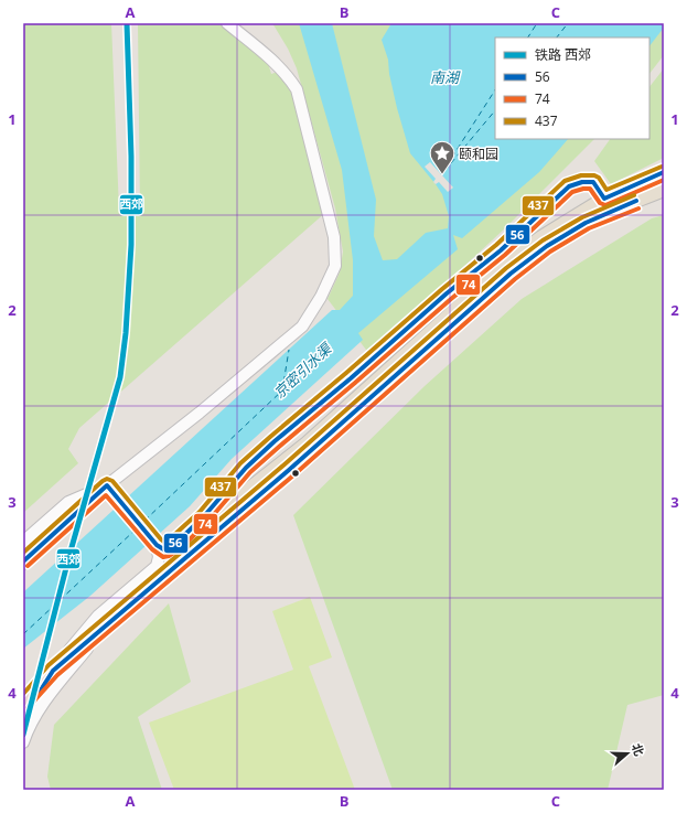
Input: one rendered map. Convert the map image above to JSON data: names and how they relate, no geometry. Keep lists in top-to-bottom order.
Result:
{
  "water": ["南湖", "京密引水渠"],
  "places": {
    "place": ["颐和园"]
  },
  "lines": [
    "rail line 西郊",
    "transit line 437",
    "transit line 56",
    "transit line 74"
  ],
  "legend": [
    "铁路 西郊",
    "56",
    "74",
    "437"
  ],
  "north": "right",
  "grid": {
    "columns": ["A", "B", "C"],
    "rows": [
      "1",
      "2",
      "3",
      "4"
    ]
  }
}
